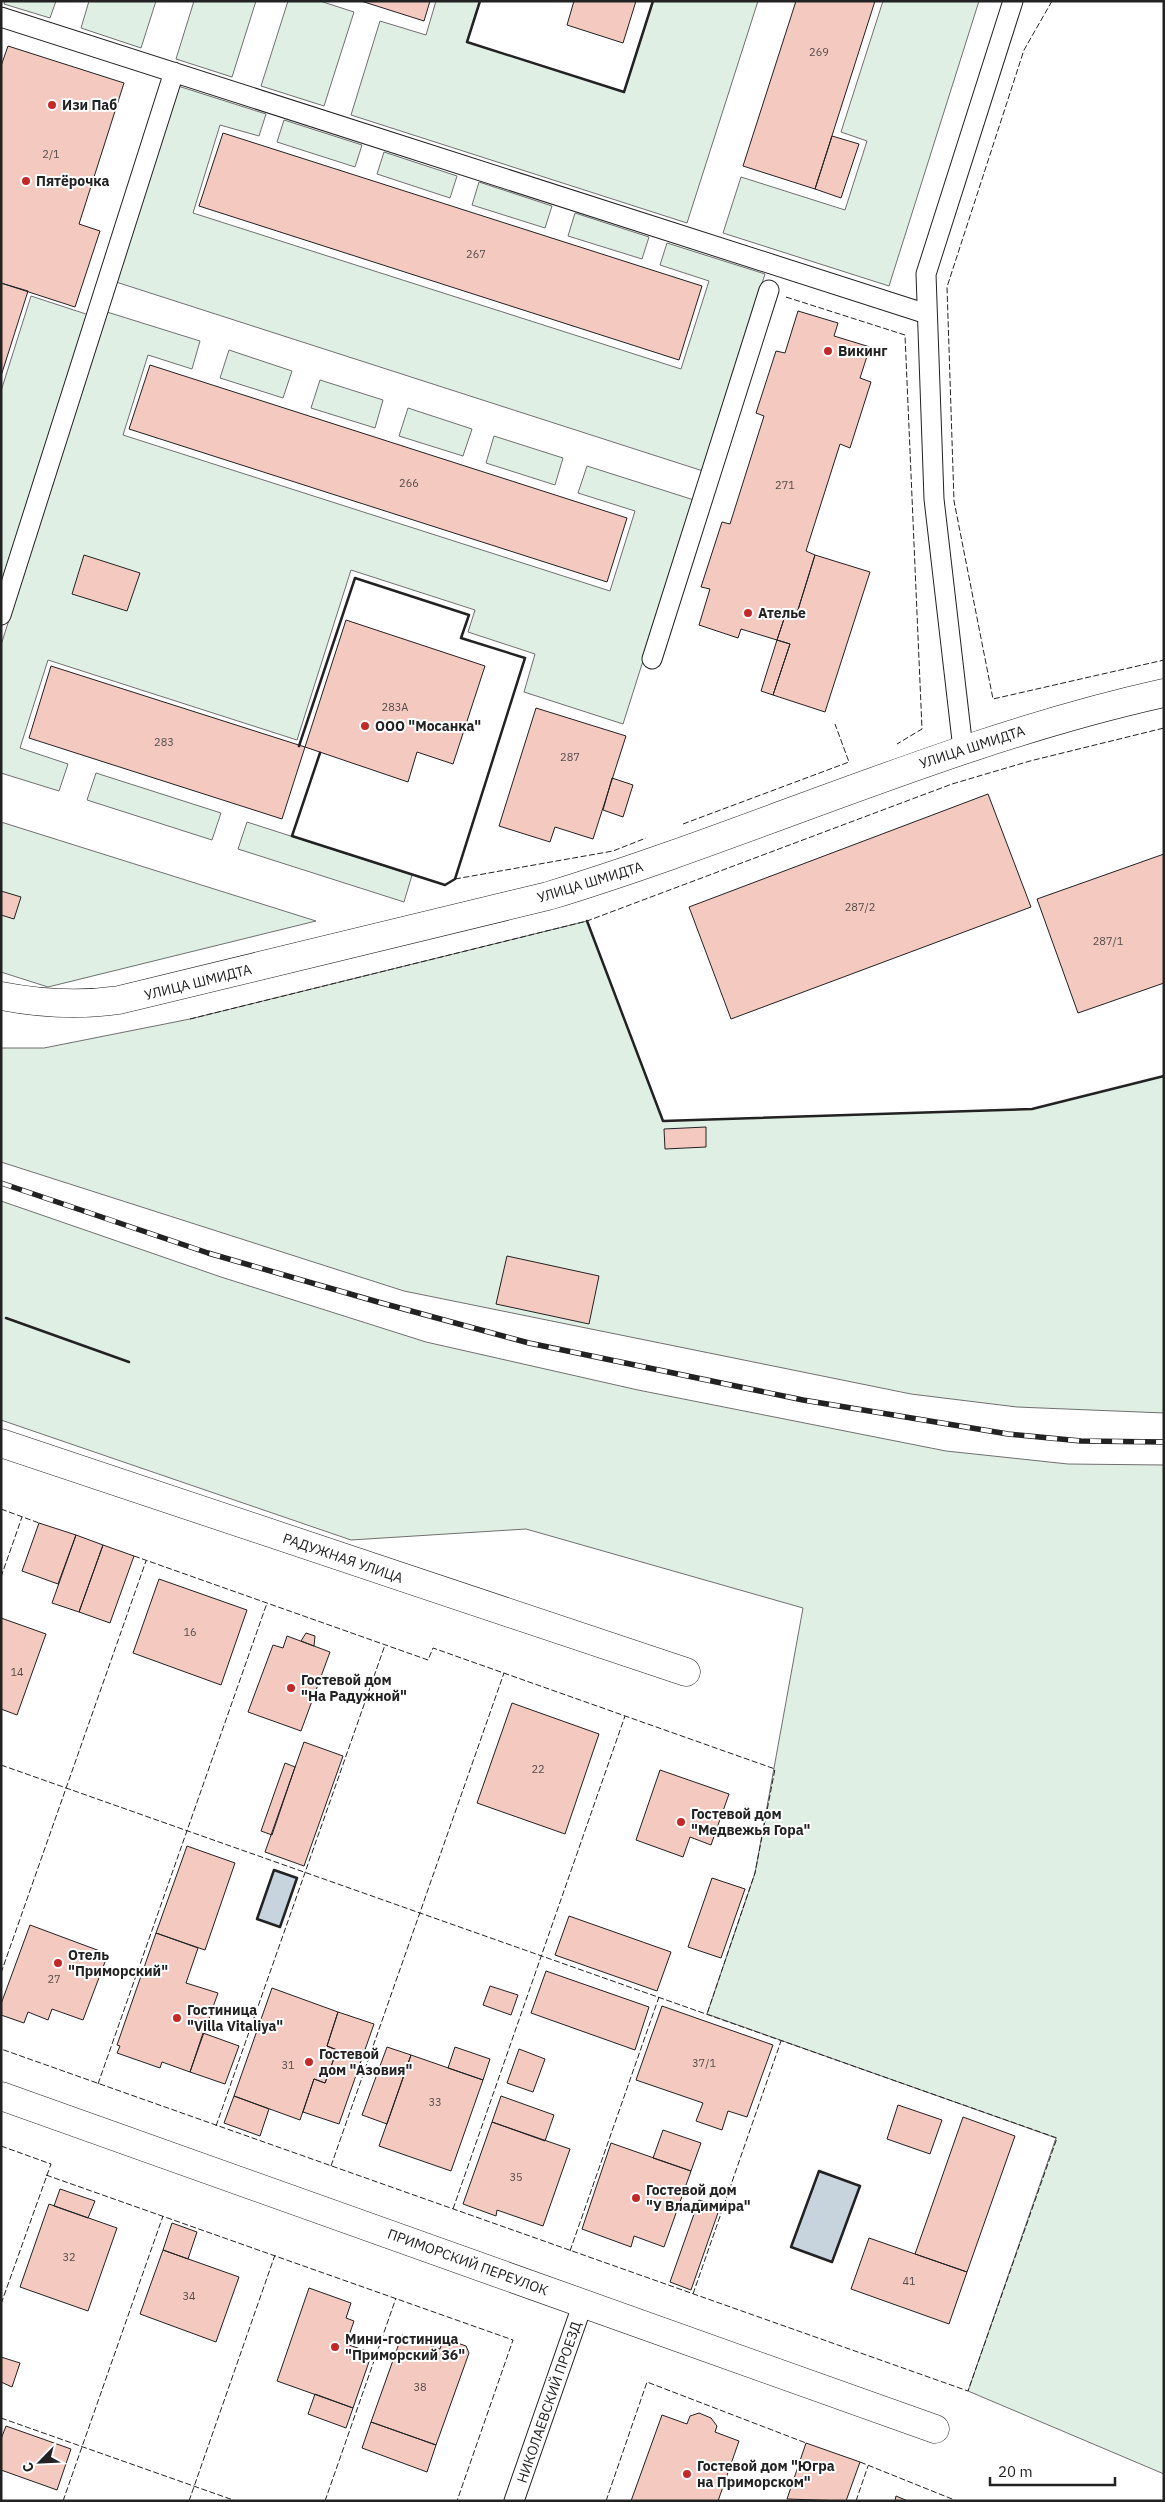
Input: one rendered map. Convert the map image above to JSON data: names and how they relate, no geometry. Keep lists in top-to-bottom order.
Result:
{
  "streets": {
    "street": ["УЛИЦА ШМИДТА", "РАДУЖНАЯ УЛИЦА", "ПРИМОРСКИЙ ПЕРЕУЛОК"],
    "lane": ["НИКОЛАЕВСКИЙ ПРОЕЗД"]
  },
  "crossings": [
    ["ПРИМОРСКИЙ ПЕРЕУЛОК", "НИКОЛАЕВСКИЙ ПРОЕЗД"]
  ],
  "places": [
    "Изи Паб",
    "Пятёрочка",
    "Викинг",
    "Ателье",
    "ООО \"Мосанка\"",
    "Гостевой дом \"На Радужной\"",
    "Гостевой дом \"Медвежья Гора\"",
    "Отель \"Приморский\"",
    "Гостиница \"Villa Vitaliya\"",
    "Гостевой дом \"Азовия\"",
    "Гостевой дом \"У Владимира\"",
    "Мини-гостиница \"Приморский 36\"",
    "Гостевой дом \"Югра на Приморском\""
  ],
  "house_numbers": [
    "269",
    "2/1",
    "267",
    "266",
    "271",
    "283А",
    "283",
    "287",
    "287/2",
    "287/1",
    "16",
    "14",
    "22",
    "27",
    "37/1",
    "31",
    "33",
    "35",
    "32",
    "41",
    "34",
    "38"
  ],
  "scale_bar": "20 m",
  "north": "bottom left"
}
